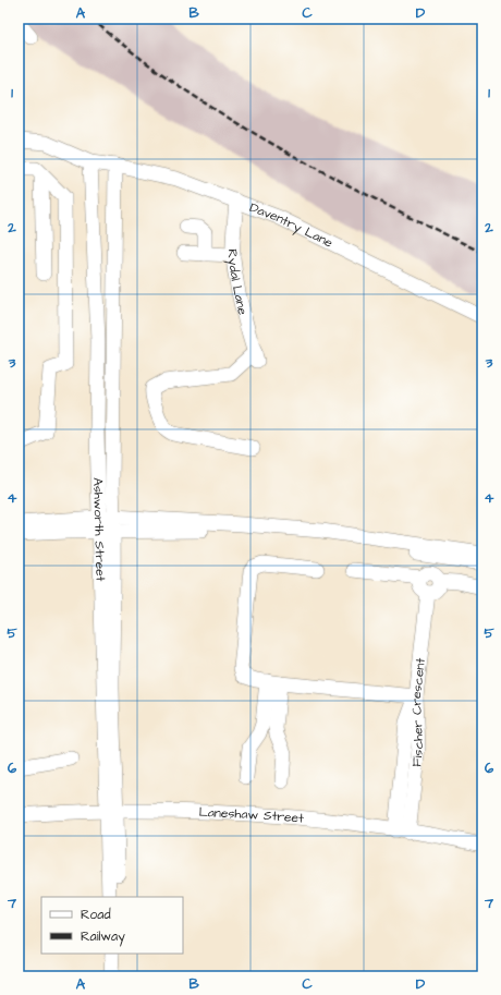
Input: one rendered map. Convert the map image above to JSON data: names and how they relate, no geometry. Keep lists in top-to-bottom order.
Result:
{
  "streets": {
    "street": [
      "Daventry Lane",
      "Rydal Lane",
      "Ashworth Street",
      "Fischer Crescent",
      "Laneshaw Street"
    ]
  },
  "crossings": [
    ["Daventry Lane", "Rydal Lane"],
    ["Daventry Lane", "Ashworth Street"],
    ["Ashworth Street", "Laneshaw Street"],
    ["Fischer Crescent", "Laneshaw Street"]
  ],
  "legend": ["Road", "Railway"],
  "grid": {
    "columns": [
      "A",
      "B",
      "C",
      "D"
    ],
    "rows": [
      "1",
      "2",
      "3",
      "4",
      "5",
      "6",
      "7"
    ]
  }
}
